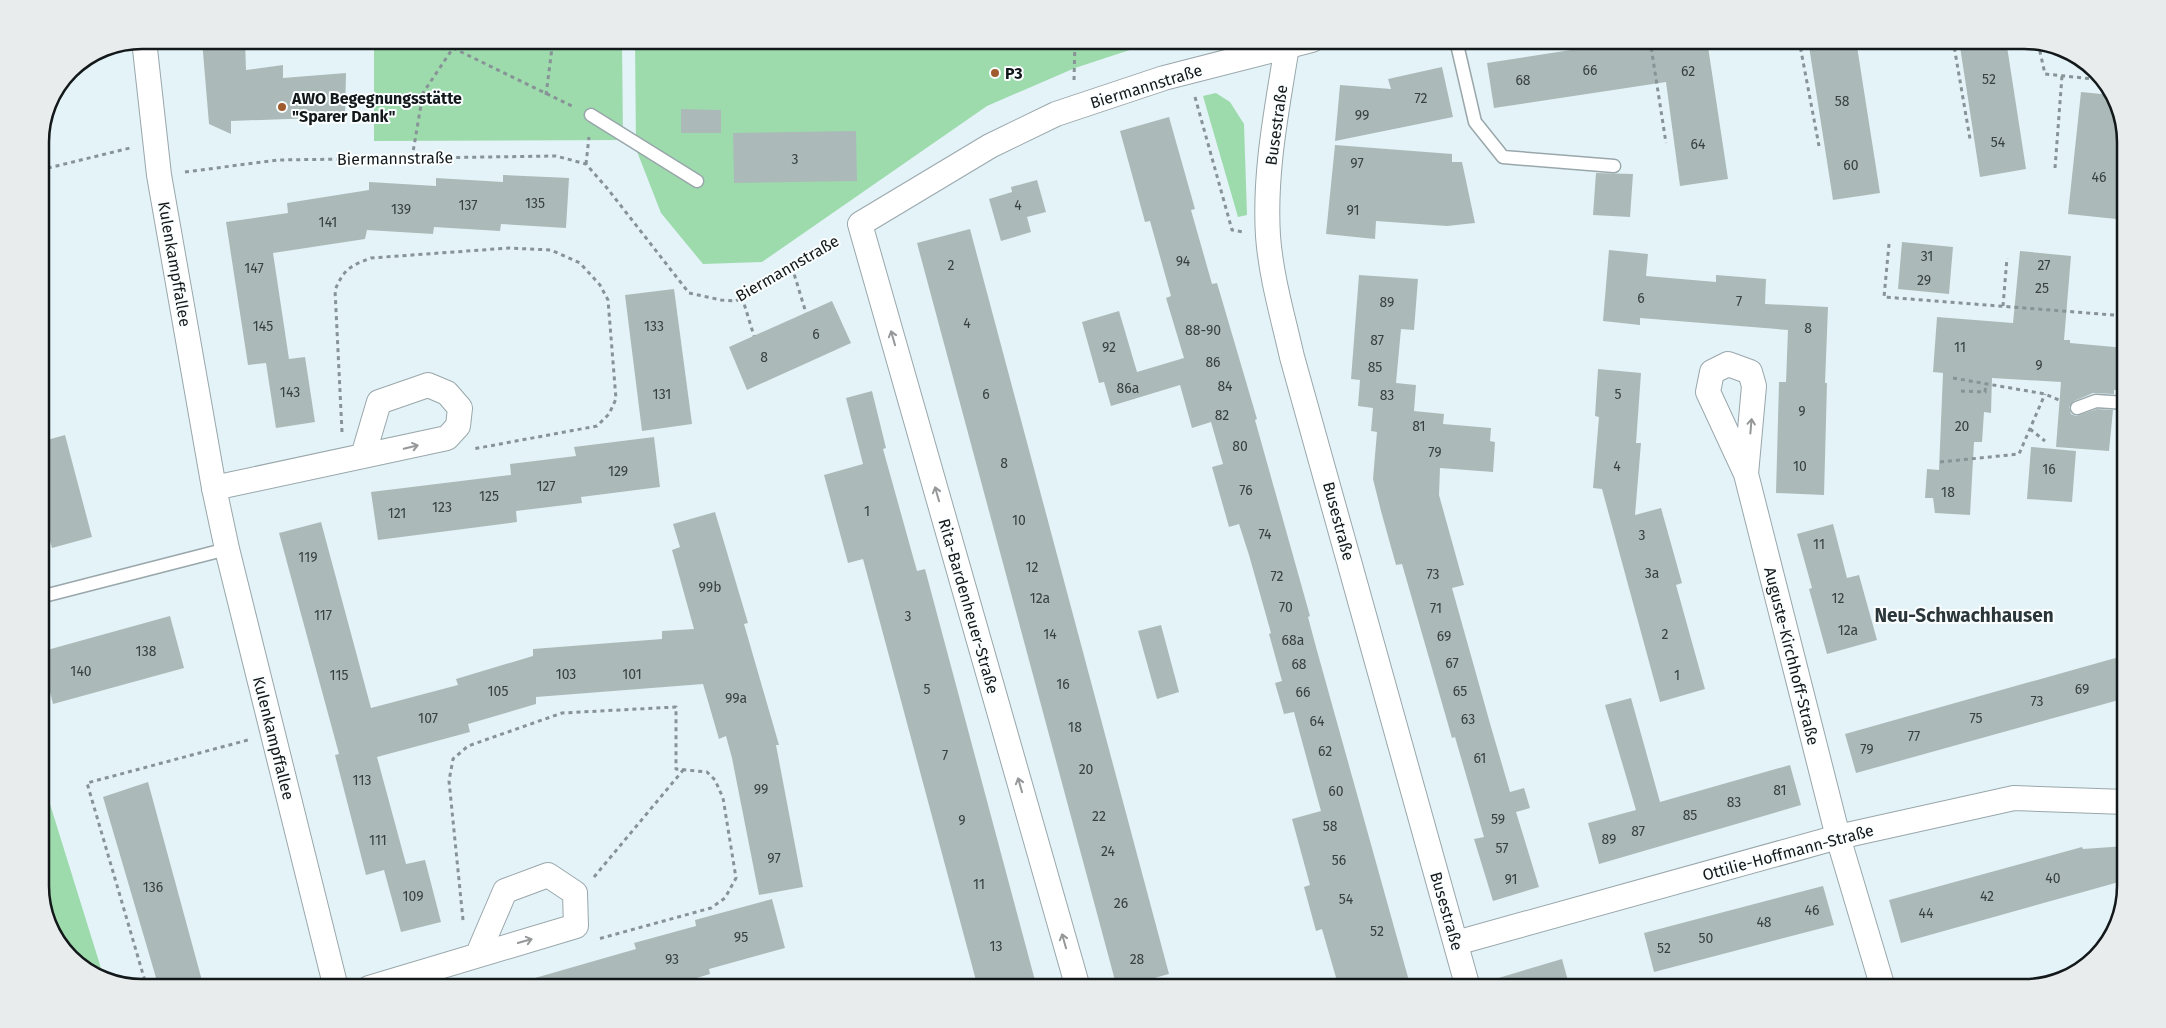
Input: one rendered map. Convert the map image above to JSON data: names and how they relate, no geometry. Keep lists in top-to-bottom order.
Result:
{
  "streets": {
    "street": [
      "Biermannstraße",
      "Busestraße",
      "Kulenkampffallee",
      "Rita-Bardenheuer-Straße",
      "Auguste-Kirchhoff-Straße",
      "Ottilie-Hoffmann-Straße"
    ]
  },
  "crossings": [
    ["Biermannstraße", "Kulenkampffallee"],
    ["Biermannstraße", "Rita-Bardenheuer-Straße"],
    ["Busestraße", "Ottilie-Hoffmann-Straße"],
    ["Auguste-Kirchhoff-Straße", "Ottilie-Hoffmann-Straße"]
  ],
  "one_way": ["Rita-Bardenheuer-Straße"],
  "districts": ["Neu-Schwachhausen"],
  "places": ["P3", "AWO Begegnungsstätte \"Sparer Dank\""],
  "house_numbers": [
    "66",
    "62",
    "52",
    "68",
    "72",
    "58",
    "99",
    "54",
    "64",
    "3",
    "97",
    "60",
    "46",
    "135",
    "137",
    "4",
    "139",
    "91",
    "141",
    "31",
    "94",
    "2",
    "27",
    "147",
    "29",
    "25",
    "6",
    "7",
    "89",
    "4",
    "145",
    "133",
    "8",
    "88-90",
    "6",
    "87",
    "92",
    "11",
    "8",
    "86",
    "9",
    "85",
    "84",
    "86a",
    "143",
    "131",
    "6",
    "5",
    "83",
    "9",
    "82",
    "81",
    "20",
    "80",
    "79",
    "8",
    "4",
    "10",
    "16",
    "129",
    "127",
    "76",
    "18",
    "125",
    "123",
    "1",
    "121",
    "10",
    "74",
    "3",
    "11",
    "119",
    "12",
    "3a",
    "73",
    "72",
    "99b",
    "12a",
    "12",
    "70",
    "71",
    "117",
    "3",
    "12a",
    "14",
    "2",
    "69",
    "68a",
    "138",
    "67",
    "68",
    "140",
    "103",
    "101",
    "115",
    "1",
    "16",
    "5",
    "69",
    "105",
    "65",
    "66",
    "99a",
    "73",
    "107",
    "75",
    "63",
    "64",
    "18",
    "77",
    "79",
    "62",
    "7",
    "61",
    "20",
    "113",
    "99",
    "81",
    "60",
    "83",
    "85",
    "22",
    "59",
    "9",
    "58",
    "87",
    "89",
    "111",
    "57",
    "24",
    "97",
    "56",
    "40",
    "91",
    "11",
    "136",
    "109",
    "42",
    "54",
    "26",
    "46",
    "44",
    "48",
    "52",
    "95",
    "50",
    "13",
    "52",
    "93",
    "28"
  ]
}
